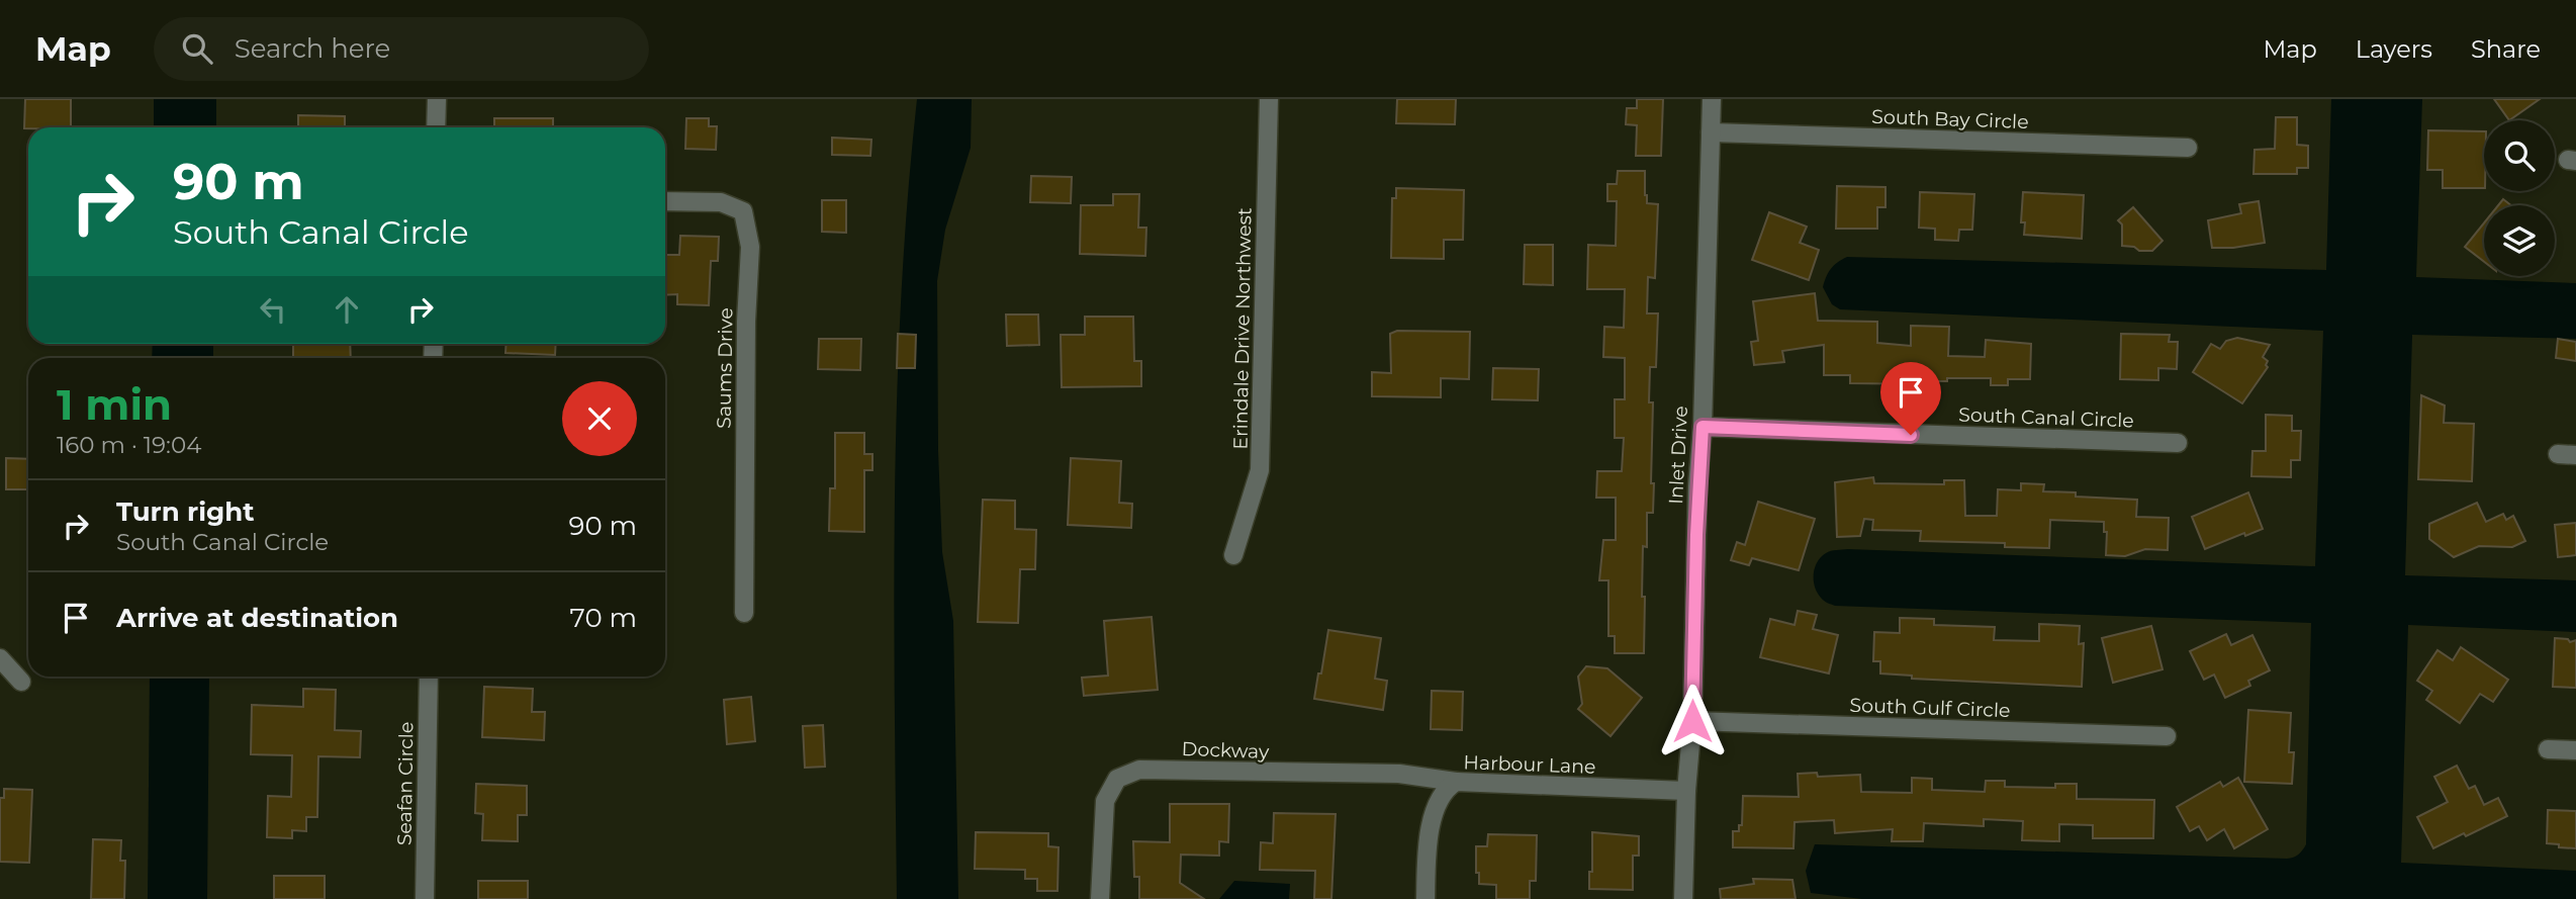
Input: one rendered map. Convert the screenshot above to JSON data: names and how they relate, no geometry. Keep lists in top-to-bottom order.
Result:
{
  "streets": {
    "street": [
      "South Bay Circle",
      "Erindale Drive Northwest",
      "Saums Drive",
      "South Canal Circle",
      "Inlet Drive",
      "South Gulf Circle",
      "Dockway",
      "Harbour Lane",
      "Seafan Circle"
    ]
  },
  "crossings": [
    ["South Bay Circle", "Inlet Drive"],
    ["South Canal Circle", "Inlet Drive"],
    ["Inlet Drive", "South Gulf Circle"],
    ["Inlet Drive", "Harbour Lane"],
    ["Dockway", "Harbour Lane"]
  ],
  "page": {
    "header": "Map",
    "search": "Search here",
    "nav": ["Map", "Layers", "Share"],
    "turn": ["90 m", "South Canal Circle"],
    "heading": ["1 min", "160 m · 19:04"],
    "list": [
      {
        "name": "Turn right",
        "note": "South Canal Circle",
        "value": "90 m"
      },
      {
        "name": "Arrive at destination",
        "value": "70 m"
      }
    ]
  }
}
